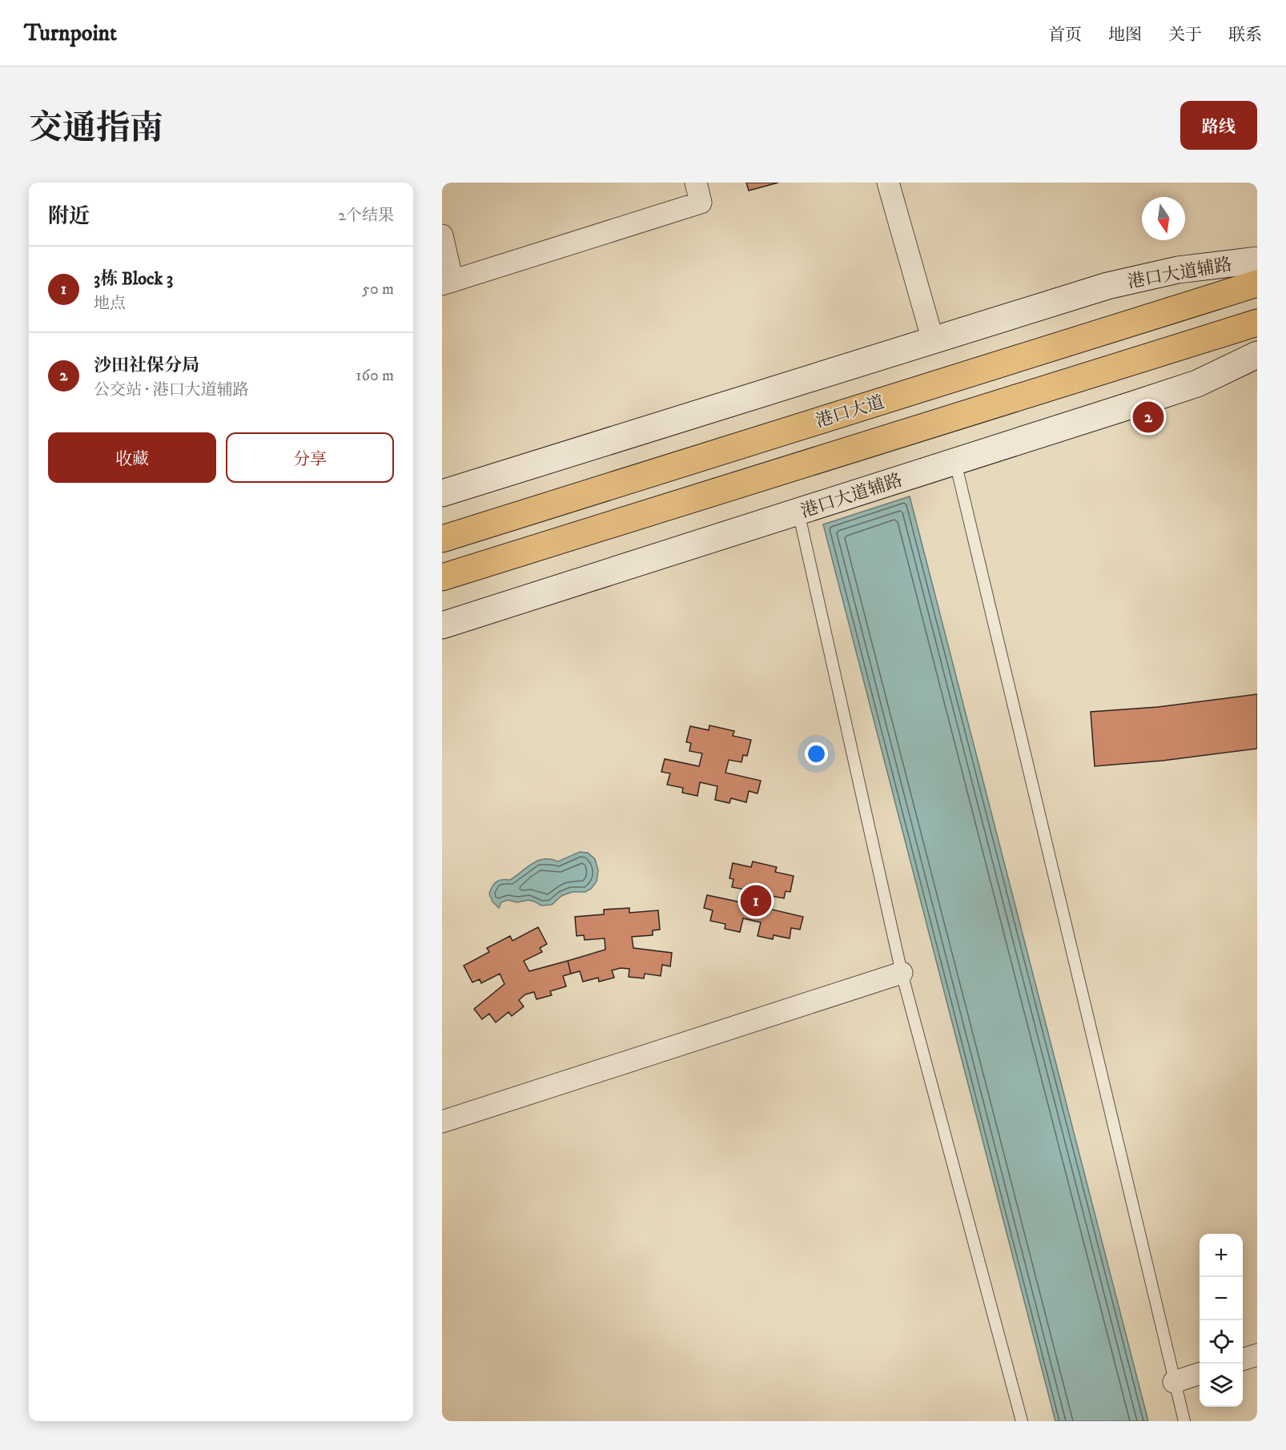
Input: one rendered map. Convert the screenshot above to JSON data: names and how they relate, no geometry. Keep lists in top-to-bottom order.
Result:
{
  "streets": {
    "main road": ["港口大道辅路", "港口大道"]
  },
  "north": "bottom",
  "page": {
    "header": "Turnpoint",
    "nav": [
      "首页",
      "地图",
      "关于",
      "联系"
    ],
    "title": "交通指南",
    "buttons": [
      "路线",
      ["收藏", "分享"]
    ],
    "heading": ["附近", "2个结果"],
    "list": [
      {
        "mark": "1",
        "name": "3栋 Block 3",
        "note": "地点",
        "value": "50 m"
      },
      {
        "mark": "2",
        "name": "沙田社保分局",
        "note": "公交站 · 港口大道辅路",
        "value": "160 m"
      }
    ],
    "pins": ["2", "1"],
    "map_buttons": ["+", "−"]
  }
}
